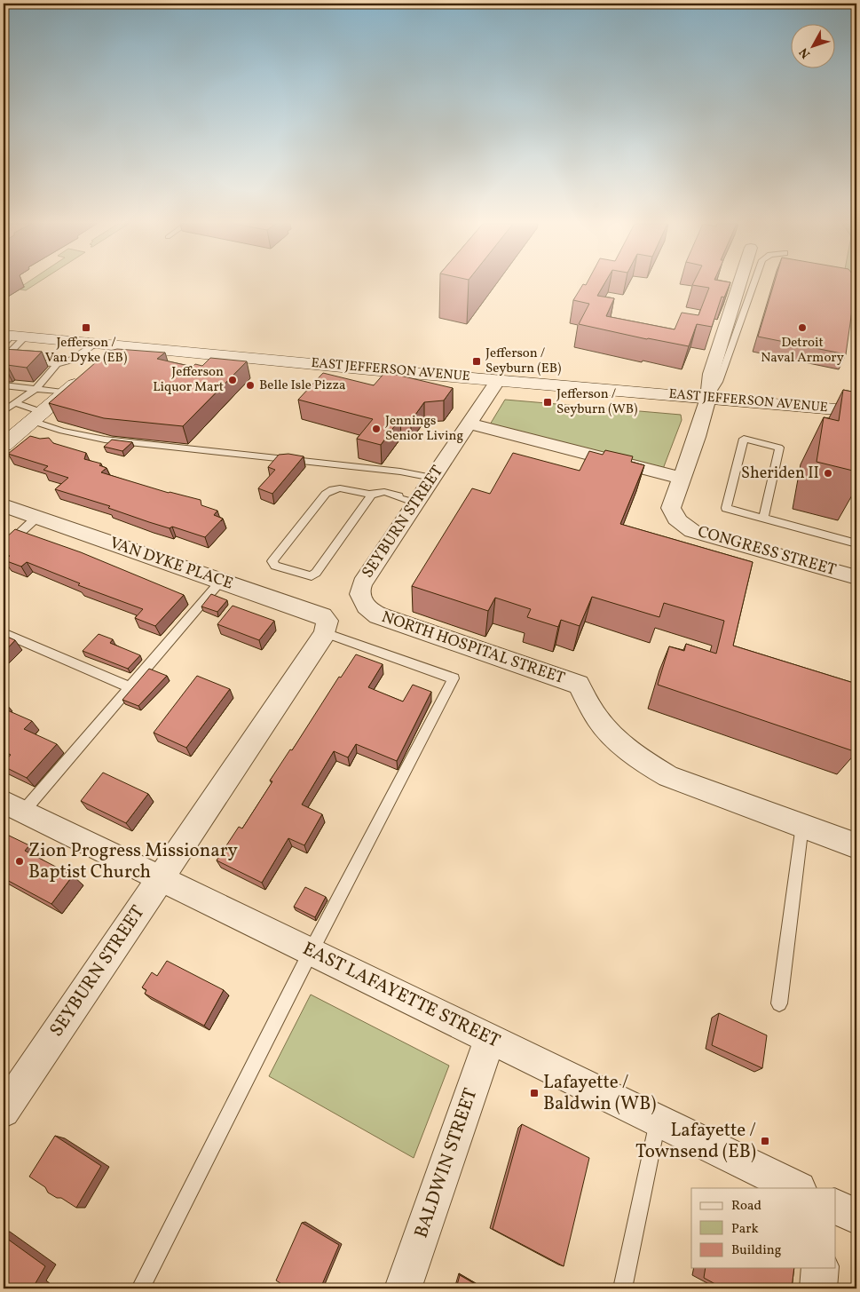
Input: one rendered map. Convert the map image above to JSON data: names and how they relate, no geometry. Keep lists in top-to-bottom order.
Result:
{
  "streets": {
    "main road": ["EAST JEFFERSON AVENUE"],
    "street": [
      "SEYBURN STREET",
      "CONGRESS STREET",
      "VAN DYKE PLACE",
      "NORTH HOSPITAL STREET",
      "EAST LAFAYETTE STREET",
      "BALDWIN STREET"
    ]
  },
  "crossings": [
    ["EAST JEFFERSON AVENUE", "SEYBURN STREET"],
    ["SEYBURN STREET", "VAN DYKE PLACE"],
    ["SEYBURN STREET", "NORTH HOSPITAL STREET"],
    ["SEYBURN STREET", "EAST LAFAYETTE STREET"],
    ["EAST LAFAYETTE STREET", "BALDWIN STREET"]
  ],
  "places": {
    "transit": [
      "Jefferson / Van Dyke (EB)",
      "Jefferson / Seyburn (EB)",
      "Jefferson / Seyburn (WB)",
      "Lafayette / Baldwin (WB)",
      "Lafayette / Townsend (EB)"
    ],
    "other": [
      "Detroit Naval Armory",
      "Jefferson Liquor Mart",
      "Belle Isle Pizza",
      "Jennings Senior Living",
      "Sheriden II",
      "Zion Progress Missionary Baptist Church"
    ]
  },
  "legend": ["Road", "Park", "Building"],
  "north": "bottom left"
}
